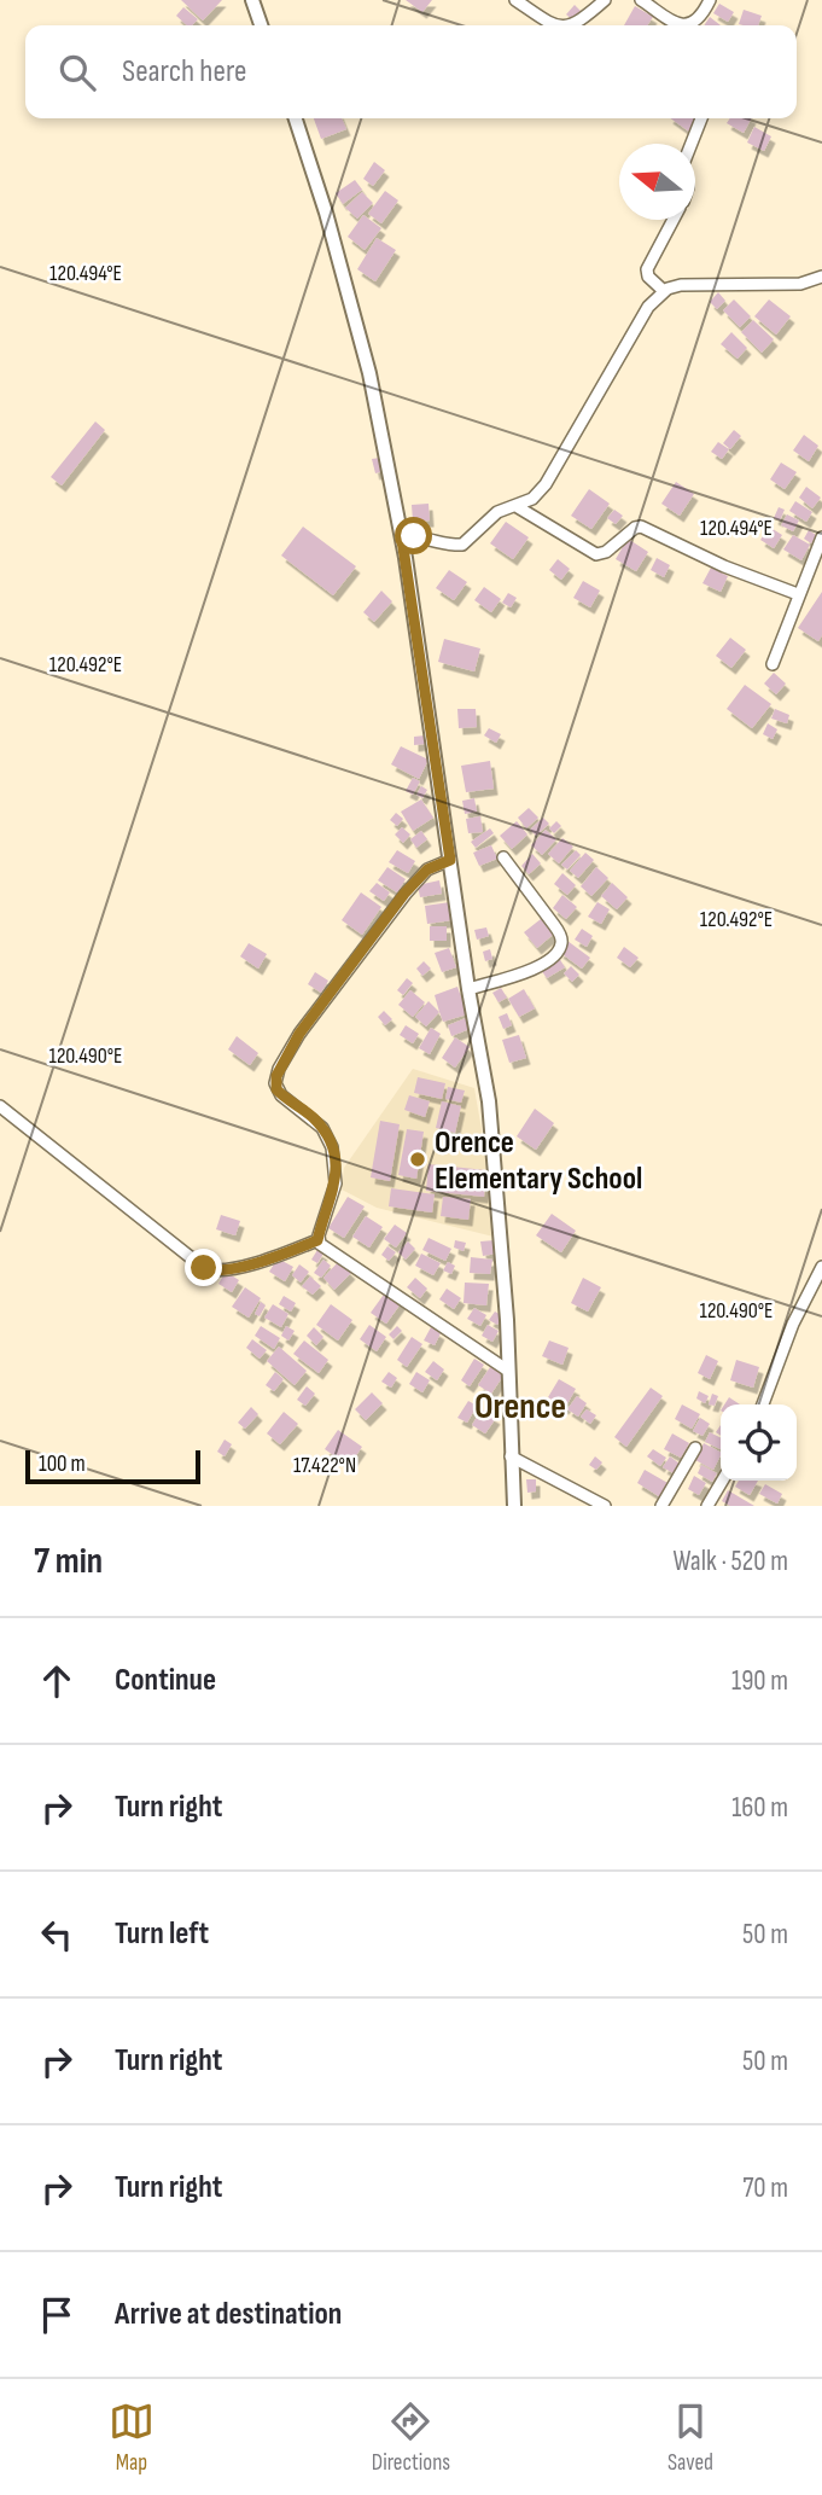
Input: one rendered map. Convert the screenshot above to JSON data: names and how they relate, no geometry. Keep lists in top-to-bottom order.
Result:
{
  "districts": ["Orence"],
  "places": ["Orence Elementary School"],
  "scale_bar": "100 m",
  "north": "left",
  "page": {
    "search": "Search here",
    "scale": "100 m",
    "heading": ["7 min", "Walk · 520 m"],
    "list": [
      ["Continue", "190 m"],
      ["Turn right", "160 m"],
      ["Turn left", "50 m"],
      ["Turn right", "50 m"],
      ["Turn right", "70 m"],
      "Arrive at destination"
    ],
    "nav": ["Map", "Directions", "Saved"]
  },
  "coordinates": [
    "120.494°E",
    "120.492°E",
    "120.490°E",
    "17.422°N"
  ]
}
